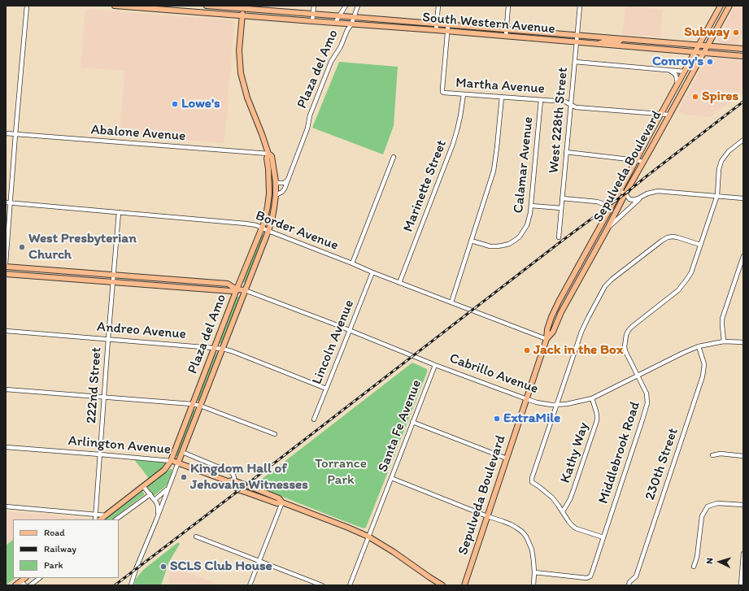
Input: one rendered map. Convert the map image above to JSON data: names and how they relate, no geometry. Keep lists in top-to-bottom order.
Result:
{
  "streets": {
    "main road": [
      "South Western Avenue",
      "Plaza del Amo",
      "Sepulveda Boulevard",
      "Cabrillo Avenue",
      "Arlington Avenue"
    ],
    "street": [
      "Martha Avenue",
      "West 228th Street",
      "Abalone Avenue",
      "Calamar Avenue",
      "Marinette Street",
      "Border Avenue",
      "Andreo Avenue",
      "Lincoln Avenue",
      "222nd Street",
      "Santa Fe Avenue",
      "Kathy Way",
      "Middlebrook Road",
      "230th Street"
    ]
  },
  "crossings": [
    ["South Western Avenue", "Plaza del Amo"],
    ["South Western Avenue", "Martha Avenue"],
    ["South Western Avenue", "West 228th Street"],
    ["South Western Avenue", "Sepulveda Boulevard"],
    ["Plaza del Amo", "Abalone Avenue"],
    ["Plaza del Amo", "Border Avenue"],
    ["Plaza del Amo", "Andreo Avenue"],
    ["Plaza del Amo", "Cabrillo Avenue"],
    ["Plaza del Amo", "Arlington Avenue"],
    ["Martha Avenue", "West 228th Street"],
    ["Martha Avenue", "Calamar Avenue"],
    ["Martha Avenue", "Sepulveda Boulevard"],
    ["Martha Avenue", "Marinette Street"],
    ["Sepulveda Boulevard", "Border Avenue"],
    ["Sepulveda Boulevard", "Cabrillo Avenue"],
    ["Marinette Street", "Border Avenue"],
    ["Border Avenue", "Lincoln Avenue"],
    ["Border Avenue", "222nd Street"],
    ["Andreo Avenue", "Lincoln Avenue"],
    ["Andreo Avenue", "222nd Street"],
    ["Lincoln Avenue", "Cabrillo Avenue"],
    ["Cabrillo Avenue", "222nd Street"],
    ["Cabrillo Avenue", "Santa Fe Avenue"],
    ["Cabrillo Avenue", "Kathy Way"],
    ["Cabrillo Avenue", "Middlebrook Road"],
    ["Cabrillo Avenue", "230th Street"],
    ["222nd Street", "Arlington Avenue"],
    ["Santa Fe Avenue", "Arlington Avenue"]
  ],
  "parks": ["Torrance Park"],
  "places": [
    "Subway",
    "Conroy's",
    "Spires",
    "Lowe's",
    "West Presbyterian Church",
    "Jack in the Box",
    "ExtraMile",
    "Kingdom Hall of Jehovahs Witnesses",
    "SCLS Club House"
  ],
  "legend": ["Road", "Railway", "Park"],
  "north": "left"
}
